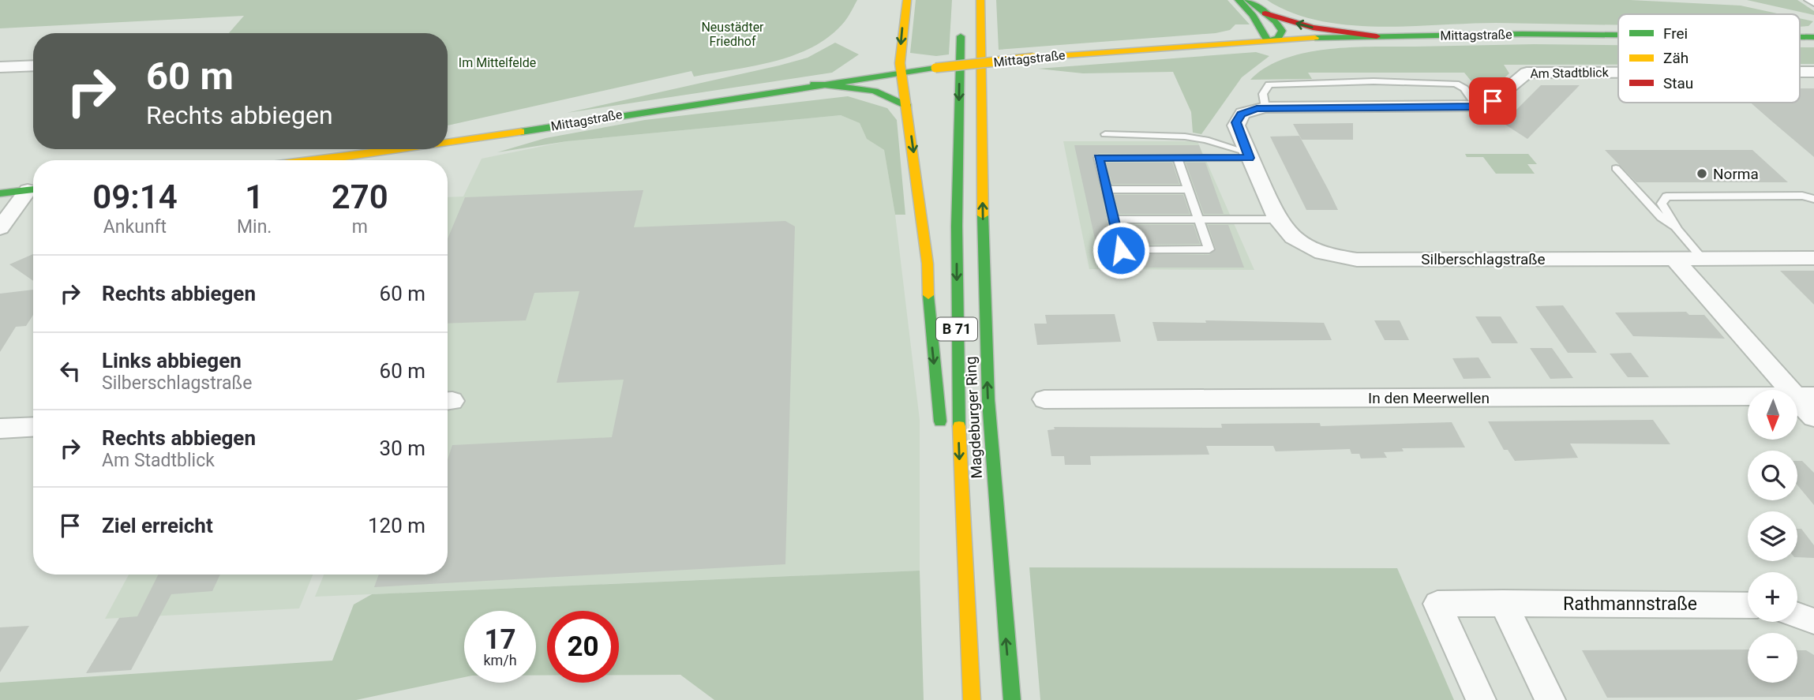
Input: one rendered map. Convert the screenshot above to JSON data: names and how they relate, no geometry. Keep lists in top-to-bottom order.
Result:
{
  "streets": {
    "main road": ["Mittagstraße", "B 71", "Magdeburger Ring"],
    "street": [
      "Am Stadtblick",
      "Silberschlagstraße",
      "In den Meerwellen",
      "Rathmannstraße"
    ]
  },
  "crossings": [
    ["Am Stadtblick", "Silberschlagstraße"]
  ],
  "parks": ["Neustädter Friedhof", "Im Mittelfelde"],
  "places": ["Norma"],
  "legend": ["Frei", "Zäh", "Stau"],
  "north": "bottom",
  "page": {
    "turn": ["60 m", "Rechts abbiegen"],
    "eta": [
      "09:14",
      "Ankunft",
      "1",
      "Min.",
      "270",
      "m"
    ],
    "list": [
      {
        "name": "Rechts abbiegen",
        "value": "60 m"
      },
      {
        "name": "Links abbiegen",
        "note": "Silberschlagstraße",
        "value": "60 m"
      },
      {
        "name": "Rechts abbiegen",
        "note": "Am Stadtblick",
        "value": "30 m"
      },
      {
        "name": "Ziel erreicht",
        "value": "120 m"
      }
    ],
    "map_buttons": ["+", "−"],
    "speed": "17 km/h",
    "limit": "20"
  }
}
